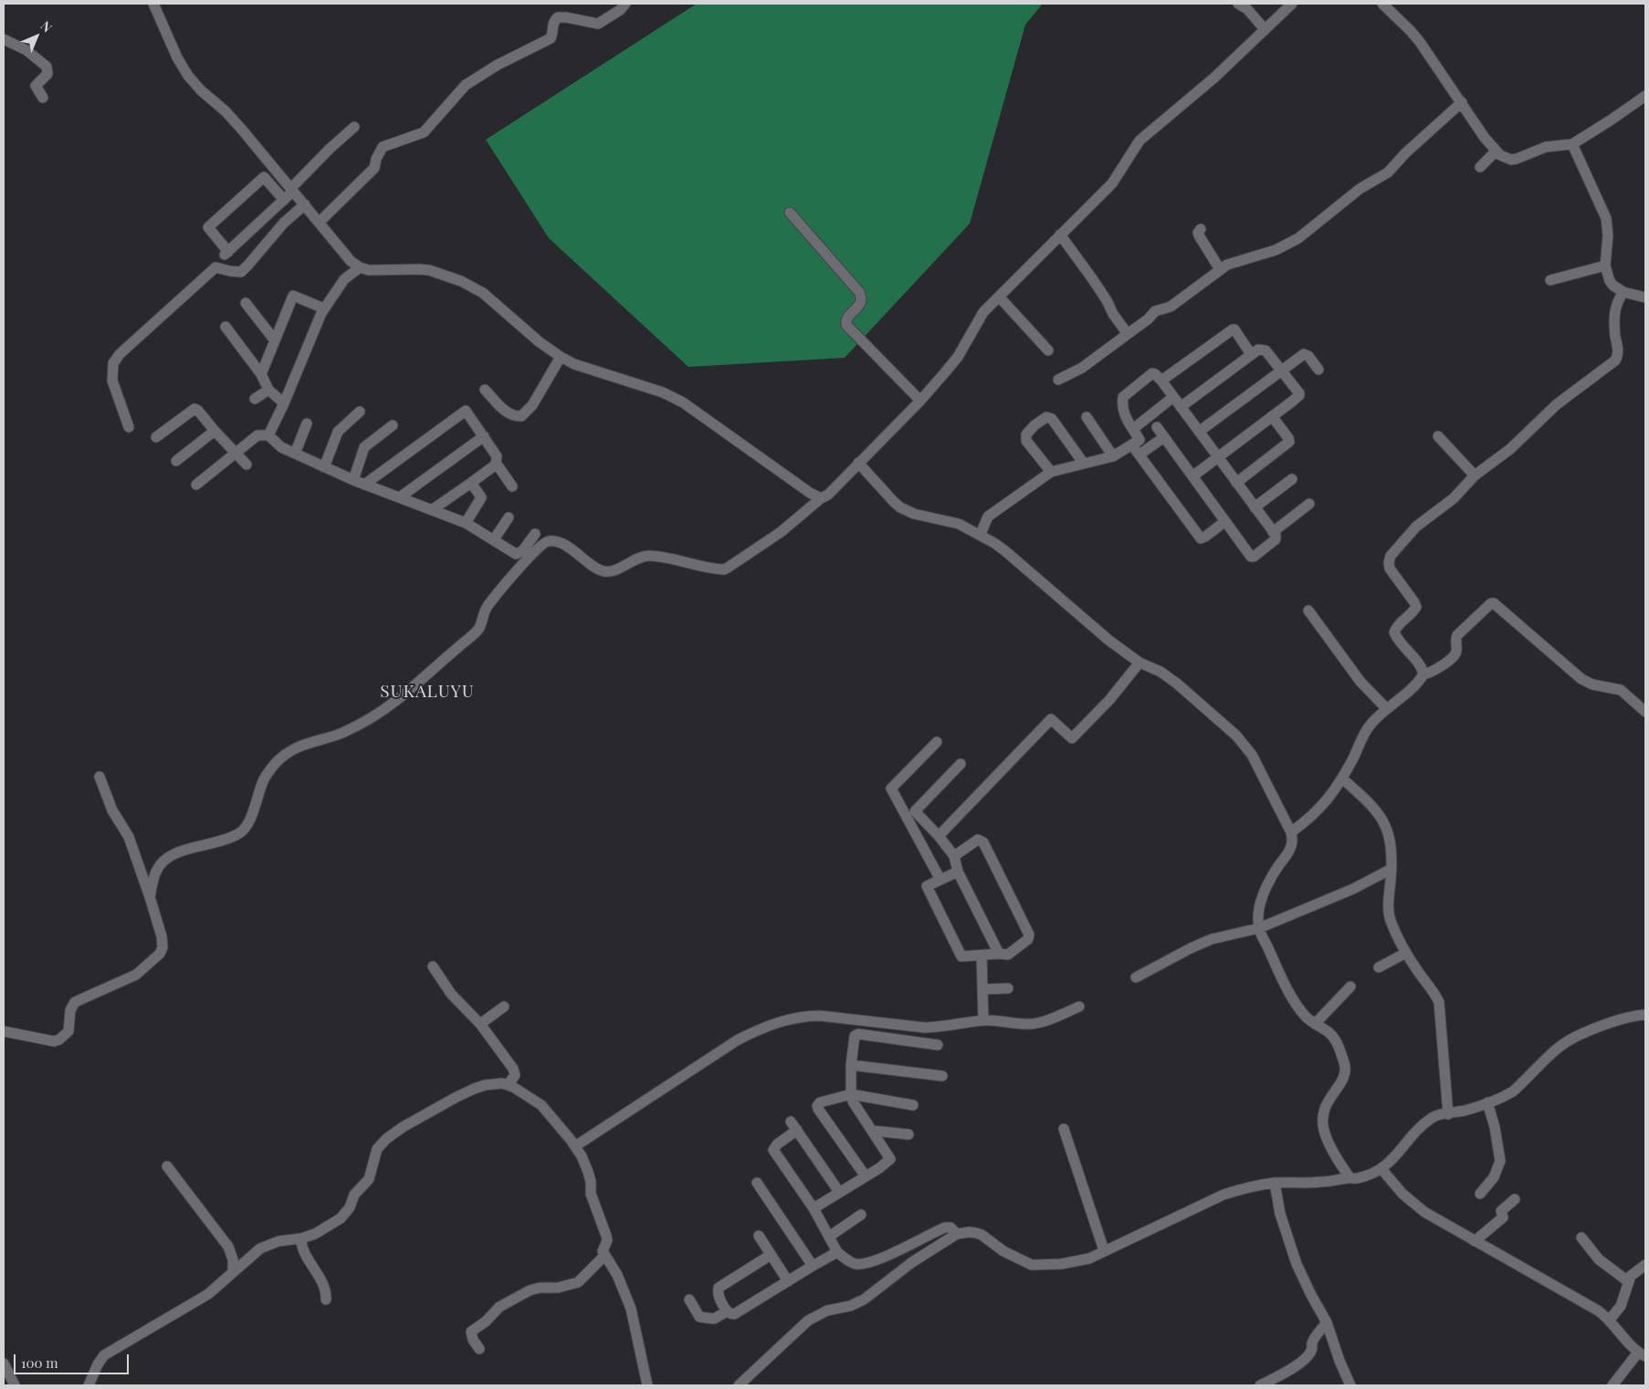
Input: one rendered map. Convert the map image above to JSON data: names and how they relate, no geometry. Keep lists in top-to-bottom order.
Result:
{
  "districts": ["SUKALUYU"],
  "scale_bar": "100 m",
  "north": "top right"
}
